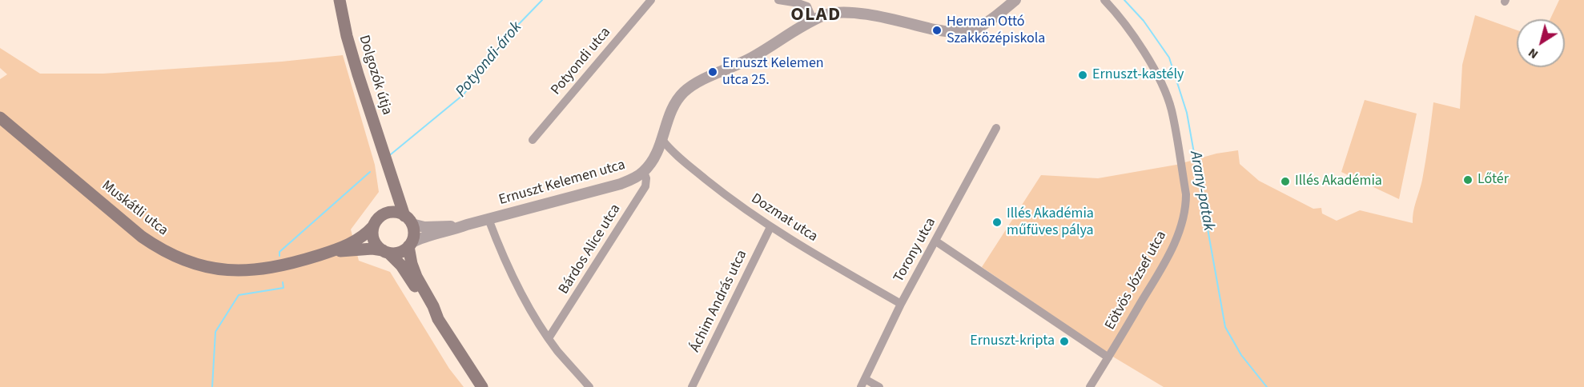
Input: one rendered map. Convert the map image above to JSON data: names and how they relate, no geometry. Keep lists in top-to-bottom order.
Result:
{
  "streets": {
    "main road": ["Dolgozók útja", "Muskátli utca"],
    "street": [
      "Potyondi utca",
      "Ernuszt Kelemen utca",
      "Dozmat utca",
      "Bárdos Alice utca",
      "Torony utca",
      "Eötvös József utca",
      "Áchim András utca"
    ]
  },
  "crossings": [
    ["Dolgozók útja", "Ernuszt Kelemen utca"],
    ["Dolgozók útja", "Muskátli utca"],
    ["Ernuszt Kelemen utca", "Muskátli utca"],
    ["Ernuszt Kelemen utca", "Dozmat utca"],
    ["Ernuszt Kelemen utca", "Bárdos Alice utca"],
    ["Dozmat utca", "Torony utca"],
    ["Dozmat utca", "Áchim András utca"]
  ],
  "districts": ["OLAD"],
  "water": ["Potyondi-árok", "Arany-patak"],
  "places": [
    "Herman Ottó Szakközépiskola",
    "Ernuszt Kelemen utca 25.",
    "Ernuszt-kastély",
    "Lőtér",
    "Illés Akadémia",
    "Illés Akadémia műfüves pálya",
    "Ernuszt-kripta"
  ],
  "north": "bottom left"
}
